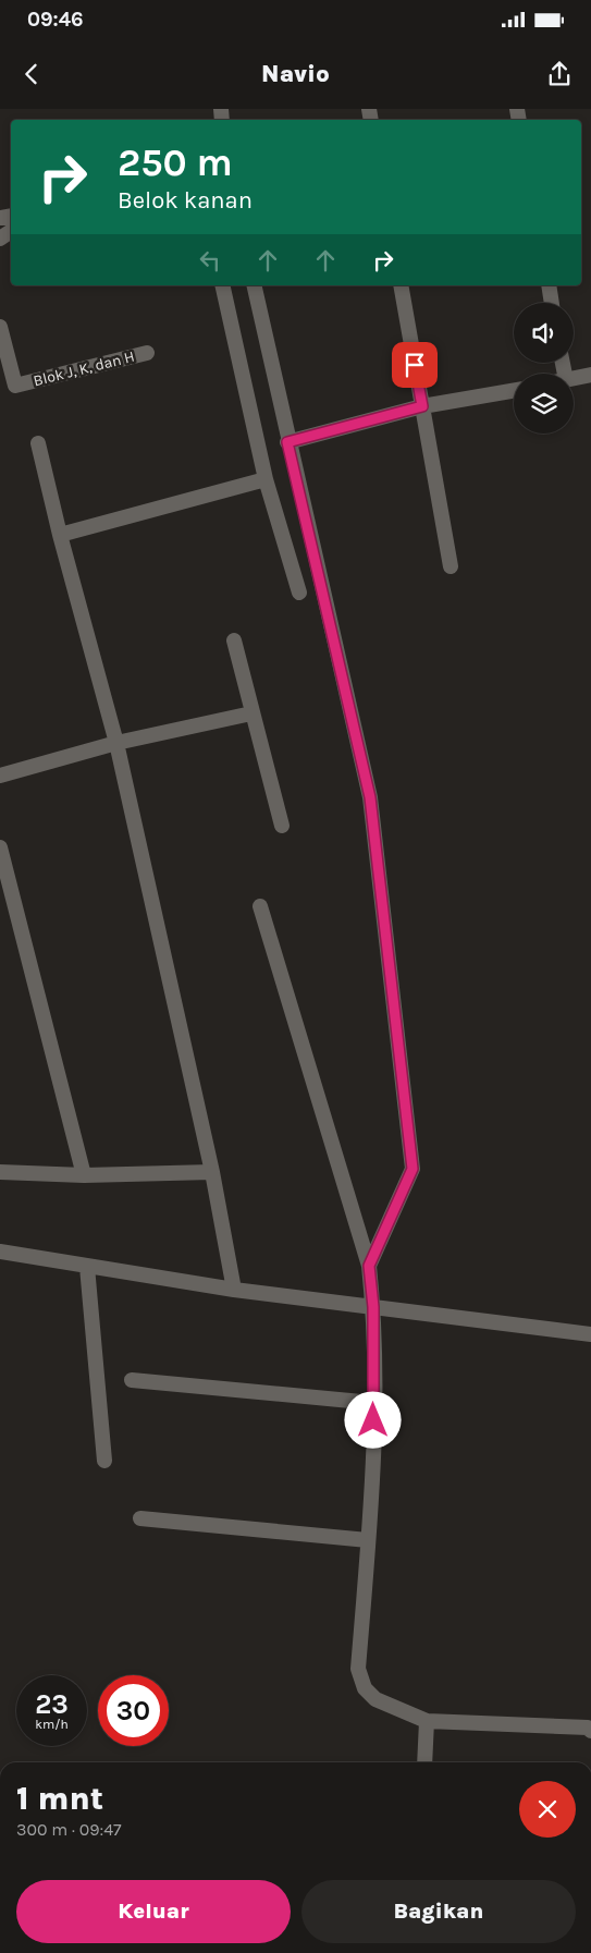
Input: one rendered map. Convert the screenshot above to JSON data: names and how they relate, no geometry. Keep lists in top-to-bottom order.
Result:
{
  "streets": {
    "street": ["Blok J, K, dan H"]
  },
  "page": {
    "status": "09:46",
    "header": "Navio",
    "turn": ["250 m", "Belok kanan"],
    "speed": "23 km/h",
    "limit": "30",
    "heading": ["1 mnt", "300 m · 09:47"],
    "buttons": ["Keluar", "Bagikan"]
  }
}
